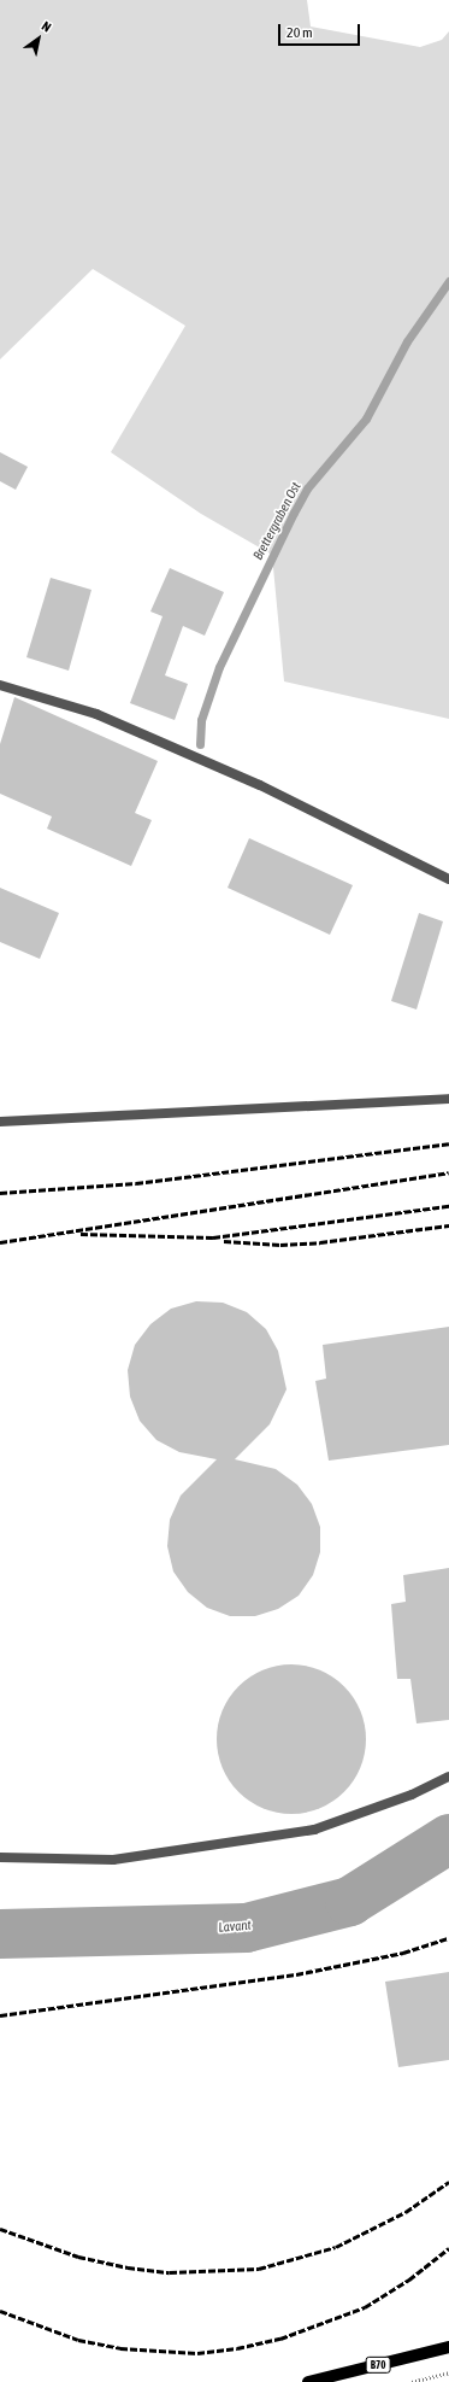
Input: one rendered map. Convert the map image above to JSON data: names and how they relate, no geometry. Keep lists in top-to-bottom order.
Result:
{
  "streets": {
    "main road": ["B70"]
  },
  "water": ["Brettergraben Ost", "Lavant"],
  "scale_bar": "20 m",
  "north": "top right"
}
